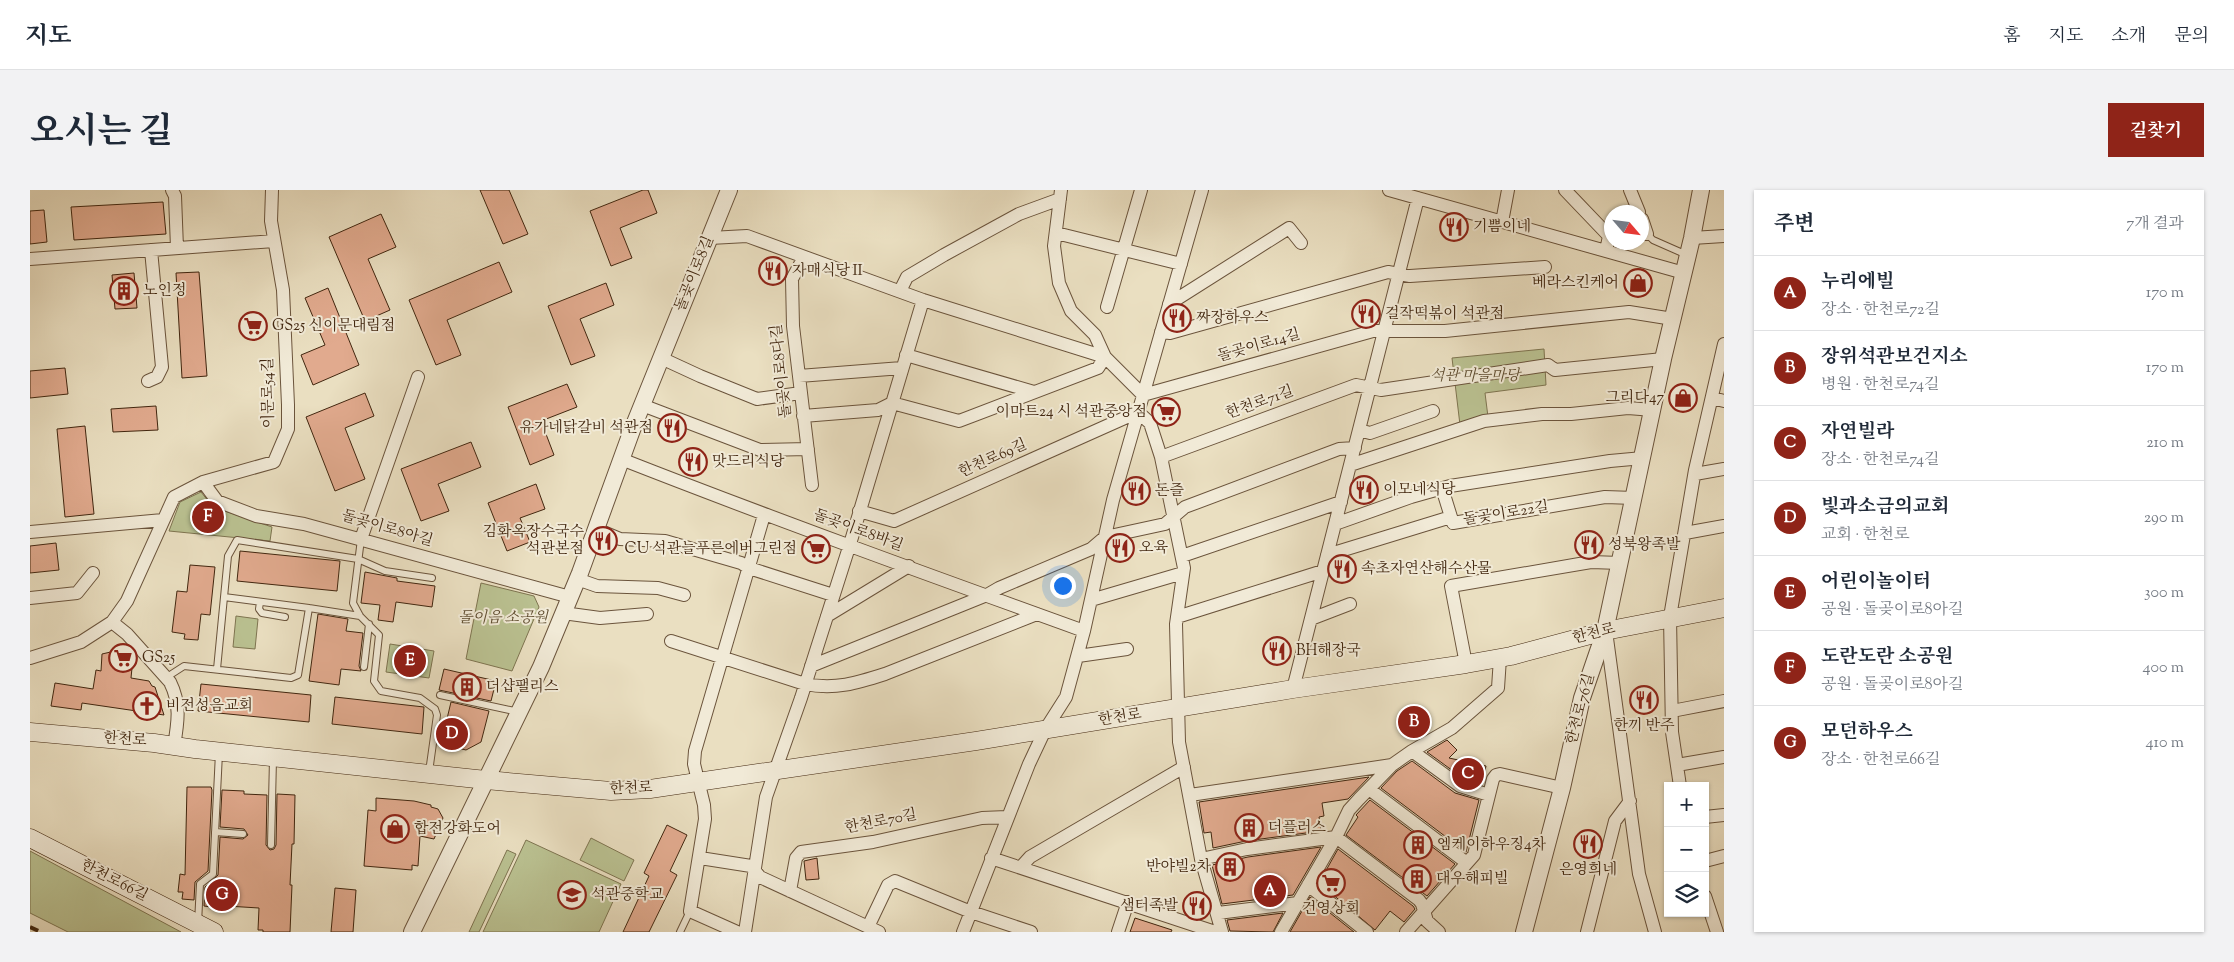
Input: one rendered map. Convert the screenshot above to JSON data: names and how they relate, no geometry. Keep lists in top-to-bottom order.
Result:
{
  "streets": {
    "main road": ["한천로", "한천로66길"],
    "street": [
      "돌곶이로8길",
      "돌곶이로14길",
      "돌곶이로8다길",
      "이문로54길",
      "한천로71길",
      "한천로69길",
      "돌곶이로22길",
      "돌곶이로8아길",
      "돌곶이로8바길",
      "한천로76길",
      "한천로70길"
    ]
  },
  "crossings": [
    ["돌곶이로8길", "돌곶이로8아길"],
    ["돌곶이로8길", "돌곶이로8바길"],
    ["돌곶이로8길", "한천로"],
    ["이문로54길", "돌곶이로8아길"],
    ["한천로", "한천로76길"]
  ],
  "parks": ["석관 마을마당", "돌이음 소공원"],
  "places": {
    "restaurant": [
      "기쁨이네",
      "자매식당Ⅱ",
      "걸작떡볶이 석관점",
      "짜장하우스",
      "유가네닭갈비 석관점",
      "맛드리식당",
      "이모네식당",
      "돈즐",
      "김화옥장수국수 석관본점",
      "성북왕족발",
      "오육",
      "속초자연산해수산물",
      "BH해장국",
      "한끼 반주",
      "은영희네",
      "샘터족발"
    ],
    "shop": ["베라스킨케어", "그리다47", "합전강화도어"],
    "building": [
      "노인정",
      "더샵팰리스",
      "더플러스",
      "엠케이하우징4차",
      "반야빌2차",
      "대우해피빌"
    ],
    "supermarket": [
      "GS25 신이문대림점",
      "이마트24 시 석관중앙점",
      "CU 석관늘푸른에버그린점",
      "GS25",
      "건영상회"
    ],
    "church": ["비전성음교회"],
    "school or university": ["석관중학교"]
  },
  "north": "bottom right",
  "page": {
    "header": "지도",
    "nav": [
      "홈",
      "지도",
      "소개",
      "문의"
    ],
    "title": "오시는 길",
    "buttons": "길찾기",
    "heading": ["주변", "7개 결과"],
    "list": [
      {
        "mark": "A",
        "name": "누리에빌",
        "note": "장소 · 한천로72길",
        "value": "170 m"
      },
      {
        "mark": "B",
        "name": "장위석관보건지소",
        "note": "병원 · 한천로74길",
        "value": "170 m"
      },
      {
        "mark": "C",
        "name": "자연빌라",
        "note": "장소 · 한천로74길",
        "value": "210 m"
      },
      {
        "mark": "D",
        "name": "빛과소금의교회",
        "note": "교회 · 한천로",
        "value": "290 m"
      },
      {
        "mark": "E",
        "name": "어린이놀이터",
        "note": "공원 · 돌곶이로8아길",
        "value": "300 m"
      },
      {
        "mark": "F",
        "name": "도란도란 소공원",
        "note": "공원 · 돌곶이로8아길",
        "value": "400 m"
      },
      {
        "mark": "G",
        "name": "모던하우스",
        "note": "장소 · 한천로66길",
        "value": "410 m"
      }
    ],
    "pins": [
      "F",
      "E",
      "B",
      "D",
      "C",
      "A",
      "G"
    ],
    "map_buttons": ["+", "−"]
  }
}
